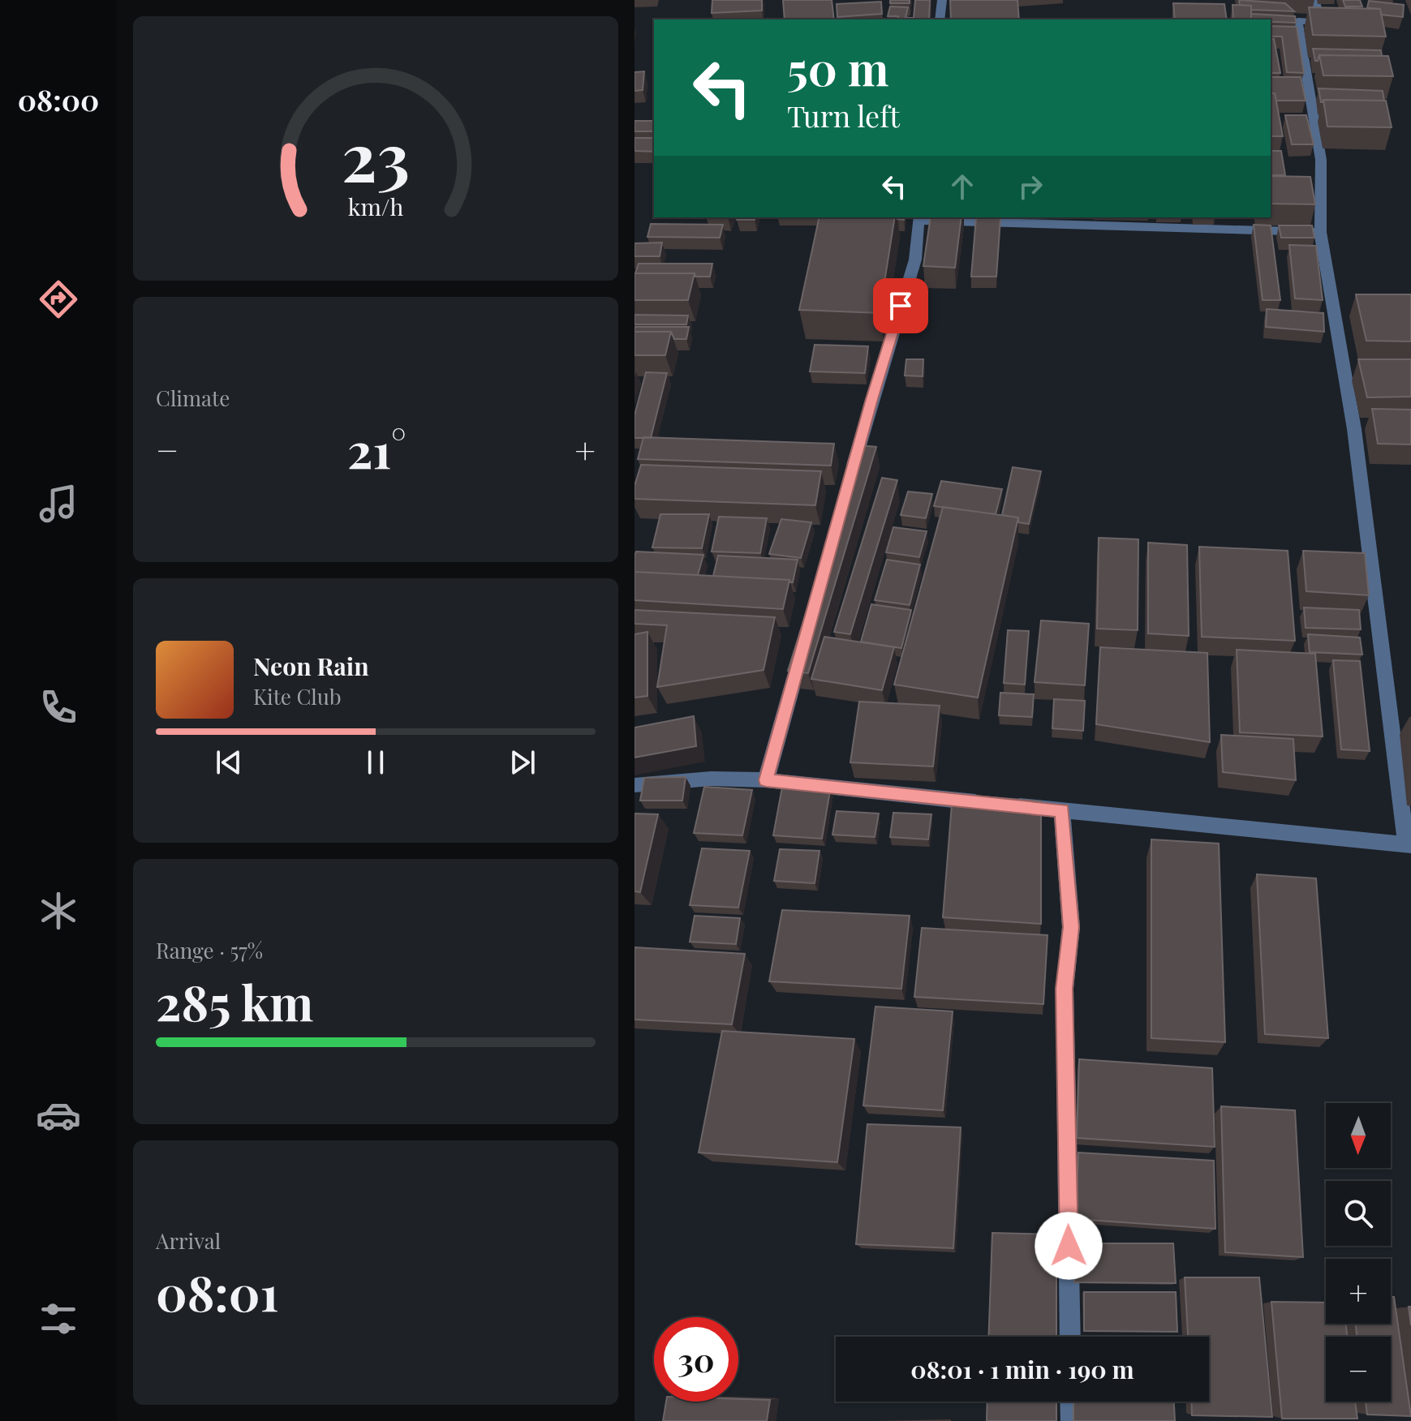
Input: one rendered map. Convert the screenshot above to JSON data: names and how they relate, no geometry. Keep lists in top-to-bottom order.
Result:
{
  "north": "bottom",
  "page": {
    "tabs": "08:00",
    "turn": ["50 m", "Turn left"],
    "tile": [
      "Climate",
      ["Range · 57%", "285 km"],
      ["Arrival", "08:01"]
    ],
    "heat": ["−", "21°", "+"],
    "song": ["Neon Rain", "Kite Club"],
    "map_buttons": ["+", "−"],
    "limit": "30",
    "trip": "08:01 · 1 min · 190 m",
    "gauge": ["23", "km/h"]
  }
}
